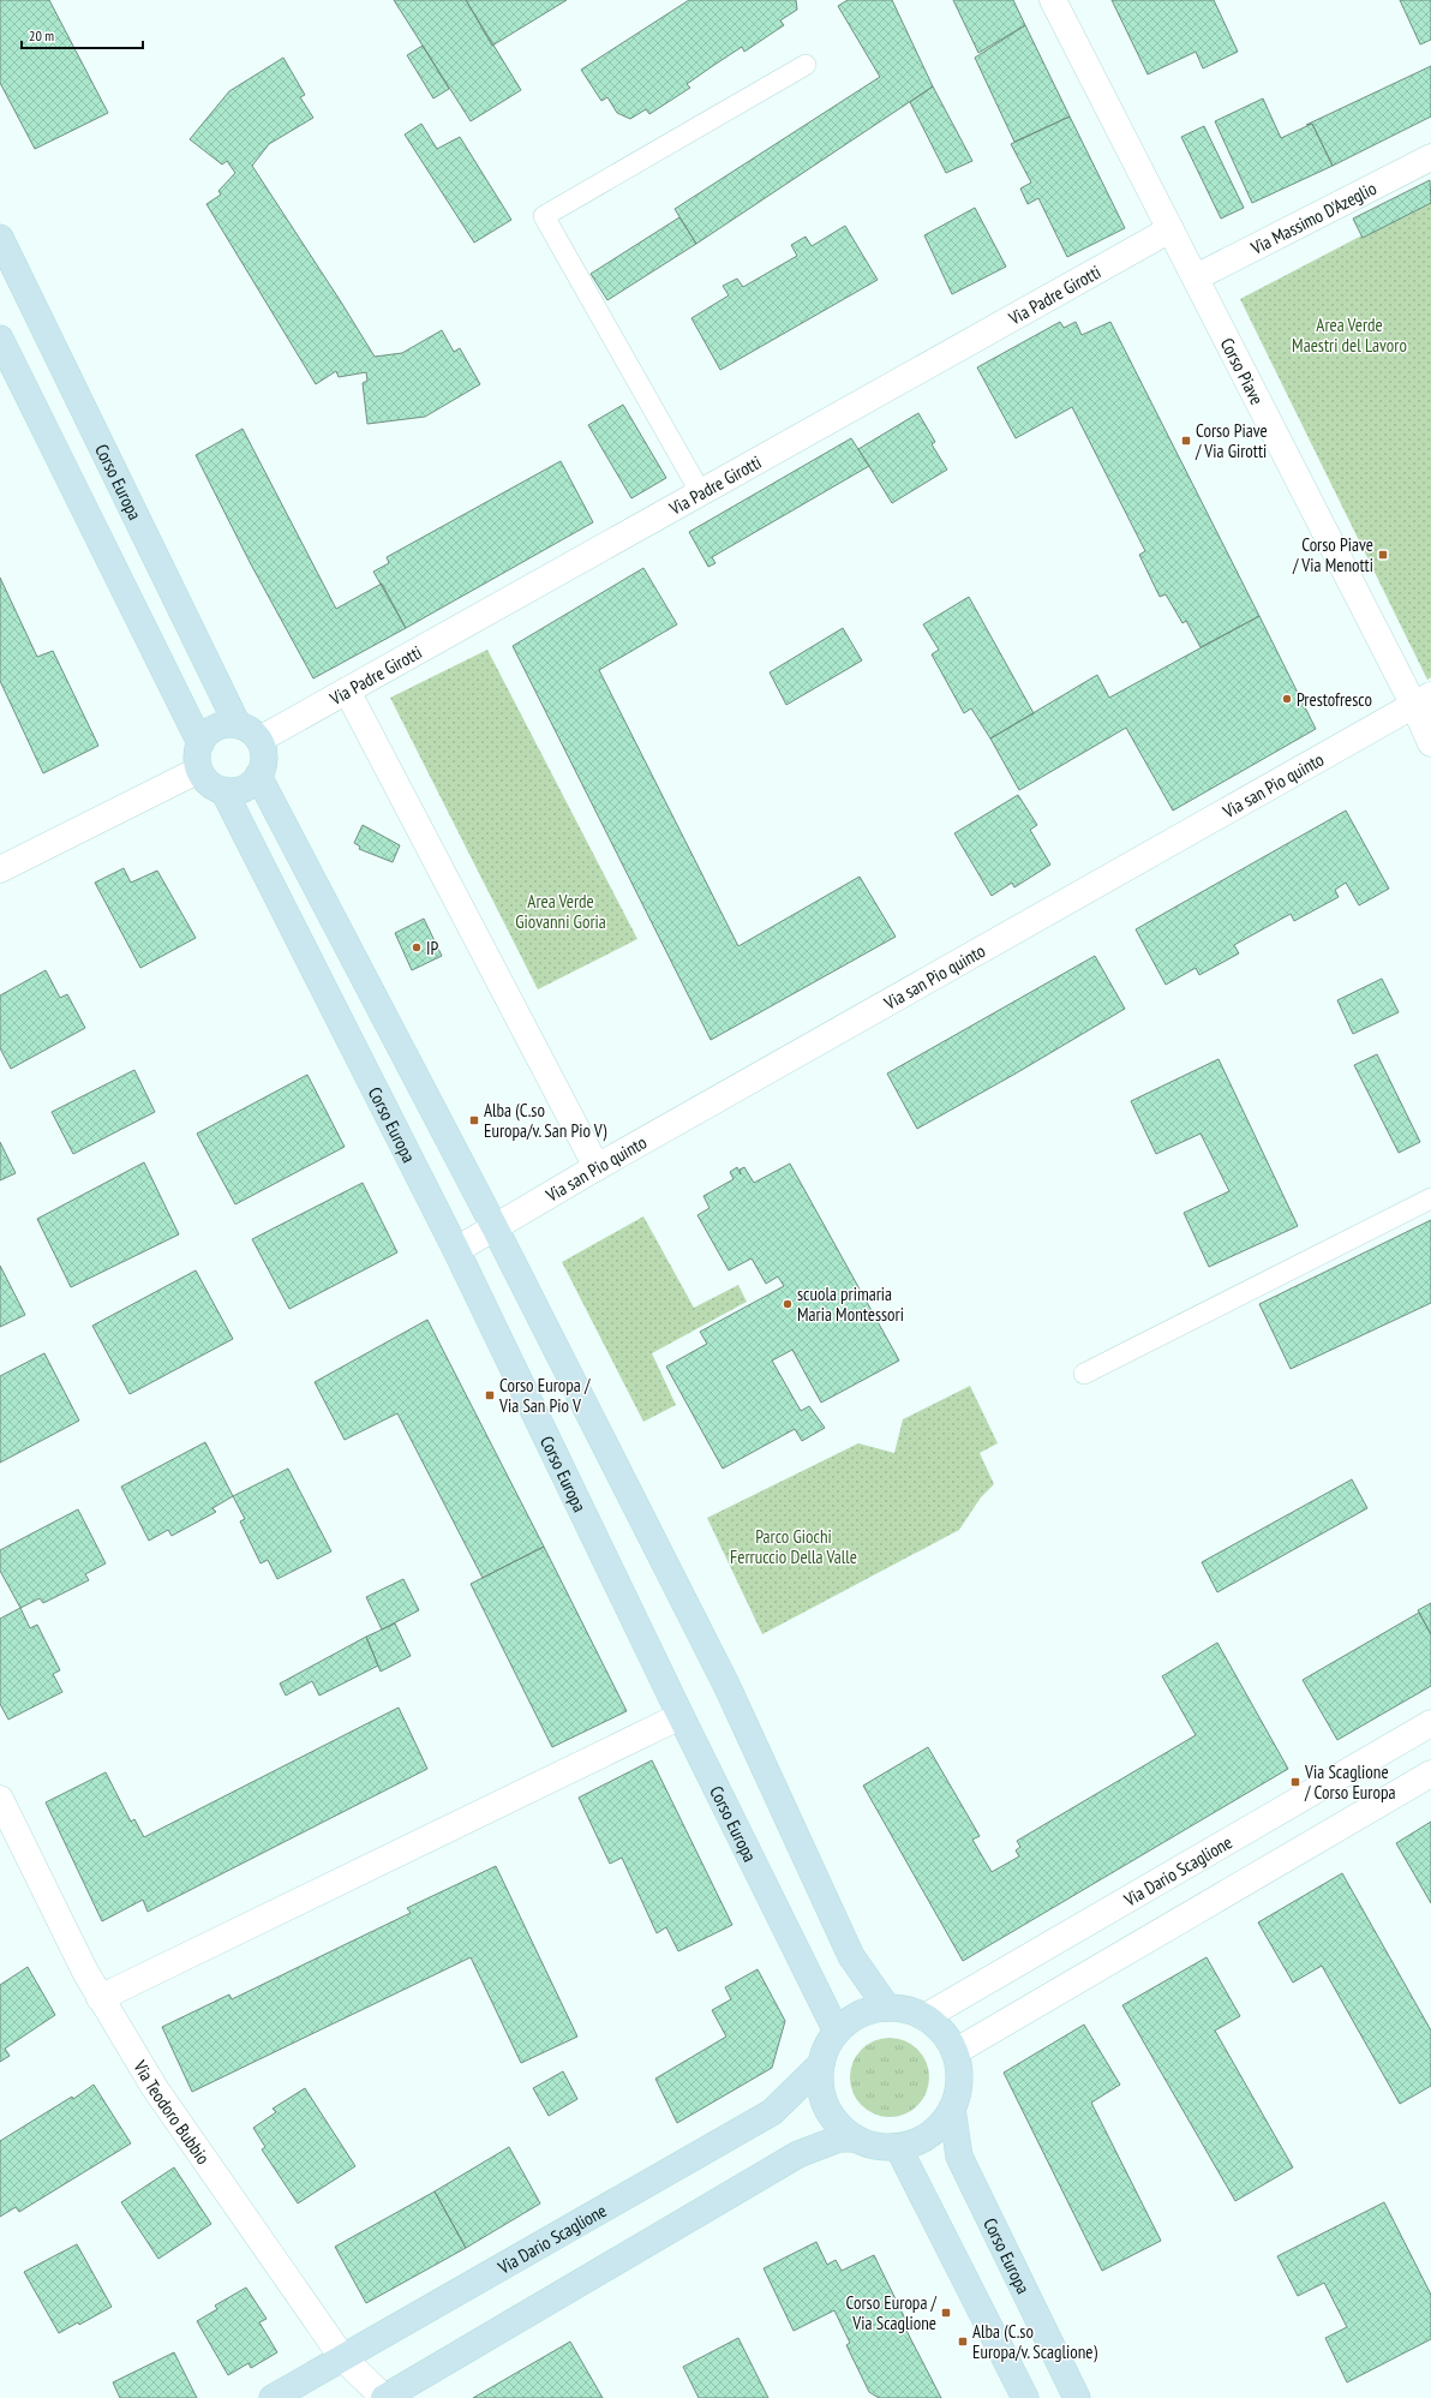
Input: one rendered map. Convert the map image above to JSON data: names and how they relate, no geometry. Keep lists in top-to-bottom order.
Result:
{
  "streets": {
    "main road": ["Corso Europa", "Via Dario Scaglione"],
    "street": [
      "Via Massimo D'Azeglio",
      "Via Padre Girotti",
      "Corso Piave",
      "Via san Pio quinto",
      "Via Teodoro Bubbio"
    ]
  },
  "crossings": [
    ["Via Massimo D'Azeglio", "Corso Piave"],
    ["Via Padre Girotti", "Corso Piave"],
    ["Via Padre Girotti", "Corso Europa"],
    ["Corso Piave", "Via san Pio quinto"],
    ["Corso Europa", "Via san Pio quinto"],
    ["Corso Europa", "Via Dario Scaglione"],
    ["Via Dario Scaglione", "Via Teodoro Bubbio"]
  ],
  "parks": ["Area Verde Maestri del Lavoro", "Area Verde Giovanni Goria", "Parco Giochi Ferruccio Della Valle"],
  "places": {
    "transit": [
      "Corso Piave / Via Girotti",
      "Corso Piave / Via Menotti",
      "Alba (C.so Europa/v. San Pio V)",
      "Corso Europa / Via San Pio V",
      "Via Scaglione / Corso Europa",
      "Corso Europa / Via Scaglione",
      "Alba (C.so Europa/v. Scaglione)"
    ],
    "other": ["Prestofresco", "IP", "scuola primaria Maria Montessori"]
  },
  "scale_bar": "20 m"
}
